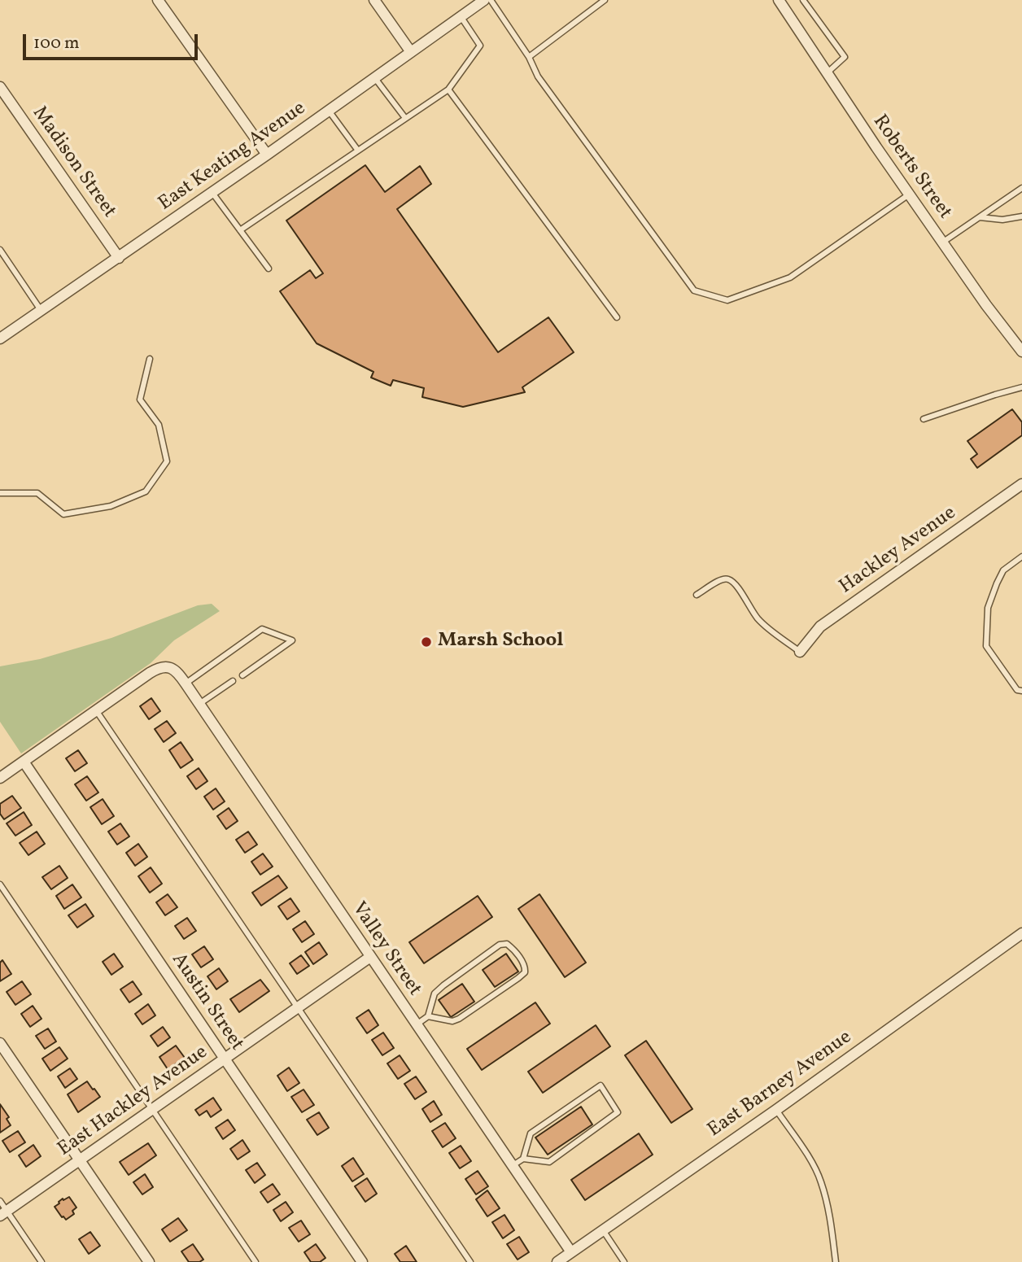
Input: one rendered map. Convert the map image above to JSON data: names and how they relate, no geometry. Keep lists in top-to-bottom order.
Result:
{
  "streets": {
    "street": [
      "East Keating Avenue",
      "Madison Street",
      "Roberts Street",
      "Hackley Avenue",
      "Valley Street",
      "Austin Street",
      "East Barney Avenue",
      "East Hackley Avenue"
    ]
  },
  "crossings": [
    ["East Keating Avenue", "Madison Street"],
    ["Valley Street", "East Barney Avenue"],
    ["Valley Street", "East Hackley Avenue"],
    ["Austin Street", "East Hackley Avenue"]
  ],
  "places": ["Marsh School"],
  "scale_bar": "100 m"
}
